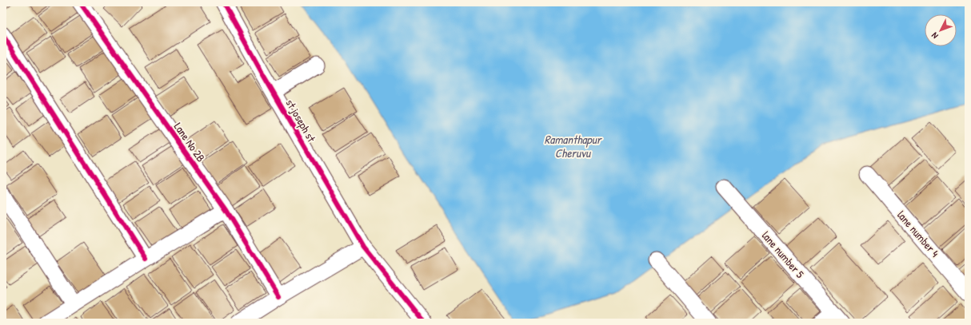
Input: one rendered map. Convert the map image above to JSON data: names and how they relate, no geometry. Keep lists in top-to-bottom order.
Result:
{
  "streets": {
    "street": [
      "st joseph st",
      "Lane No 2B",
      "lane number 4",
      "lane number 5"
    ]
  },
  "water": ["Ramanthapur Cheruvu"],
  "north": "bottom left"
}
